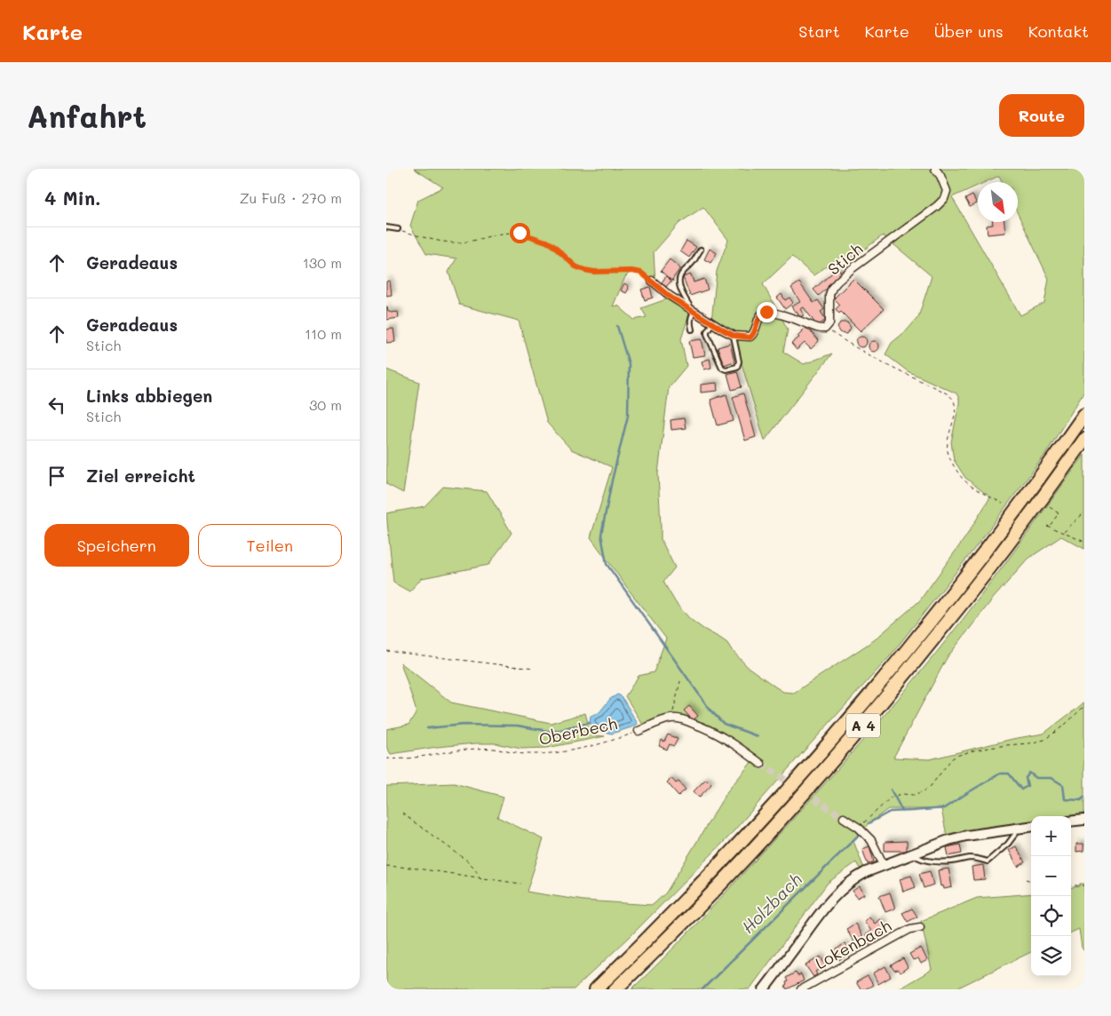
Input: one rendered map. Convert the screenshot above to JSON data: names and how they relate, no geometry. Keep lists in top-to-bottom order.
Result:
{
  "streets": {
    "highway": ["A 4"],
    "street": ["Stich", "Oberbech", "Lokenbach"]
  },
  "water": ["Holzbach"],
  "north": "bottom right",
  "page": {
    "header": "Karte",
    "nav": [
      "Start",
      "Karte",
      "Über uns",
      "Kontakt"
    ],
    "buttons": [
      "Route",
      ["Speichern", "Teilen"]
    ],
    "title": "Anfahrt",
    "heading": ["4 Min.", "Zu Fuß · 270 m"],
    "list": [
      ["Geradeaus", "130 m"],
      ["Geradeaus", "Stich", "110 m"],
      ["Links abbiegen", "Stich", "30 m"],
      "Ziel erreicht"
    ],
    "map_buttons": ["+", "−"]
  }
}
